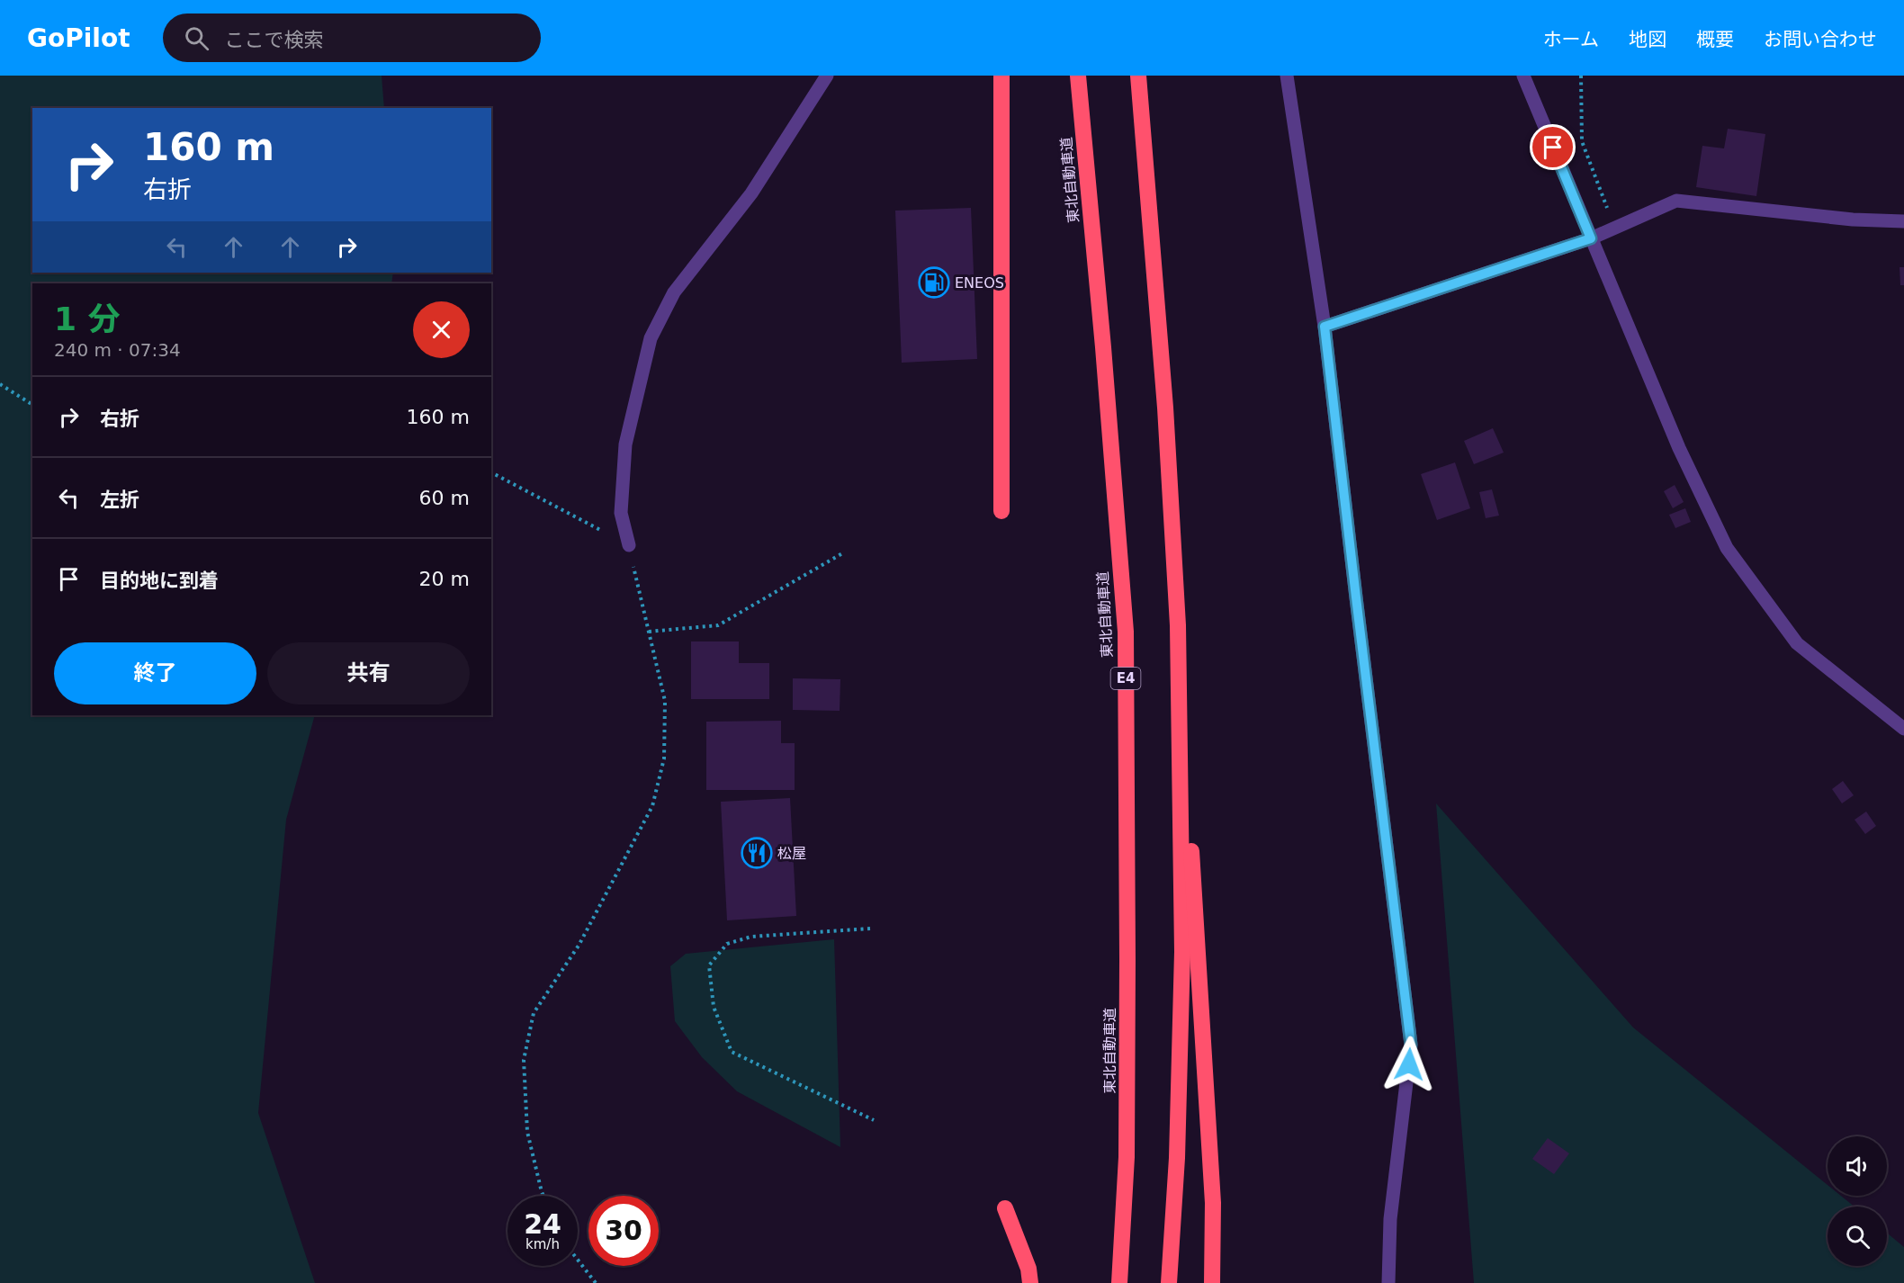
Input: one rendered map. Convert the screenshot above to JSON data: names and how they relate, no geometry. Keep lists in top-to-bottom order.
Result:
{
  "streets": {
    "highway": ["東北自動車道", "E4"]
  },
  "places": {
    "fuel station": ["ENEOS"],
    "restaurant": ["松屋"]
  },
  "page": {
    "header": "GoPilot",
    "search": "ここで検索",
    "nav": [
      "ホーム",
      "地図",
      "概要",
      "お問い合わせ"
    ],
    "turn": ["160 m", "右折"],
    "heading": ["1 分", "240 m · 07:34"],
    "list": [
      {
        "name": "右折",
        "value": "160 m"
      },
      {
        "name": "左折",
        "value": "60 m"
      },
      {
        "name": "目的地に到着",
        "value": "20 m"
      }
    ],
    "buttons": ["終了", "共有"],
    "speed": "24 km/h",
    "limit": "30"
  }
}
